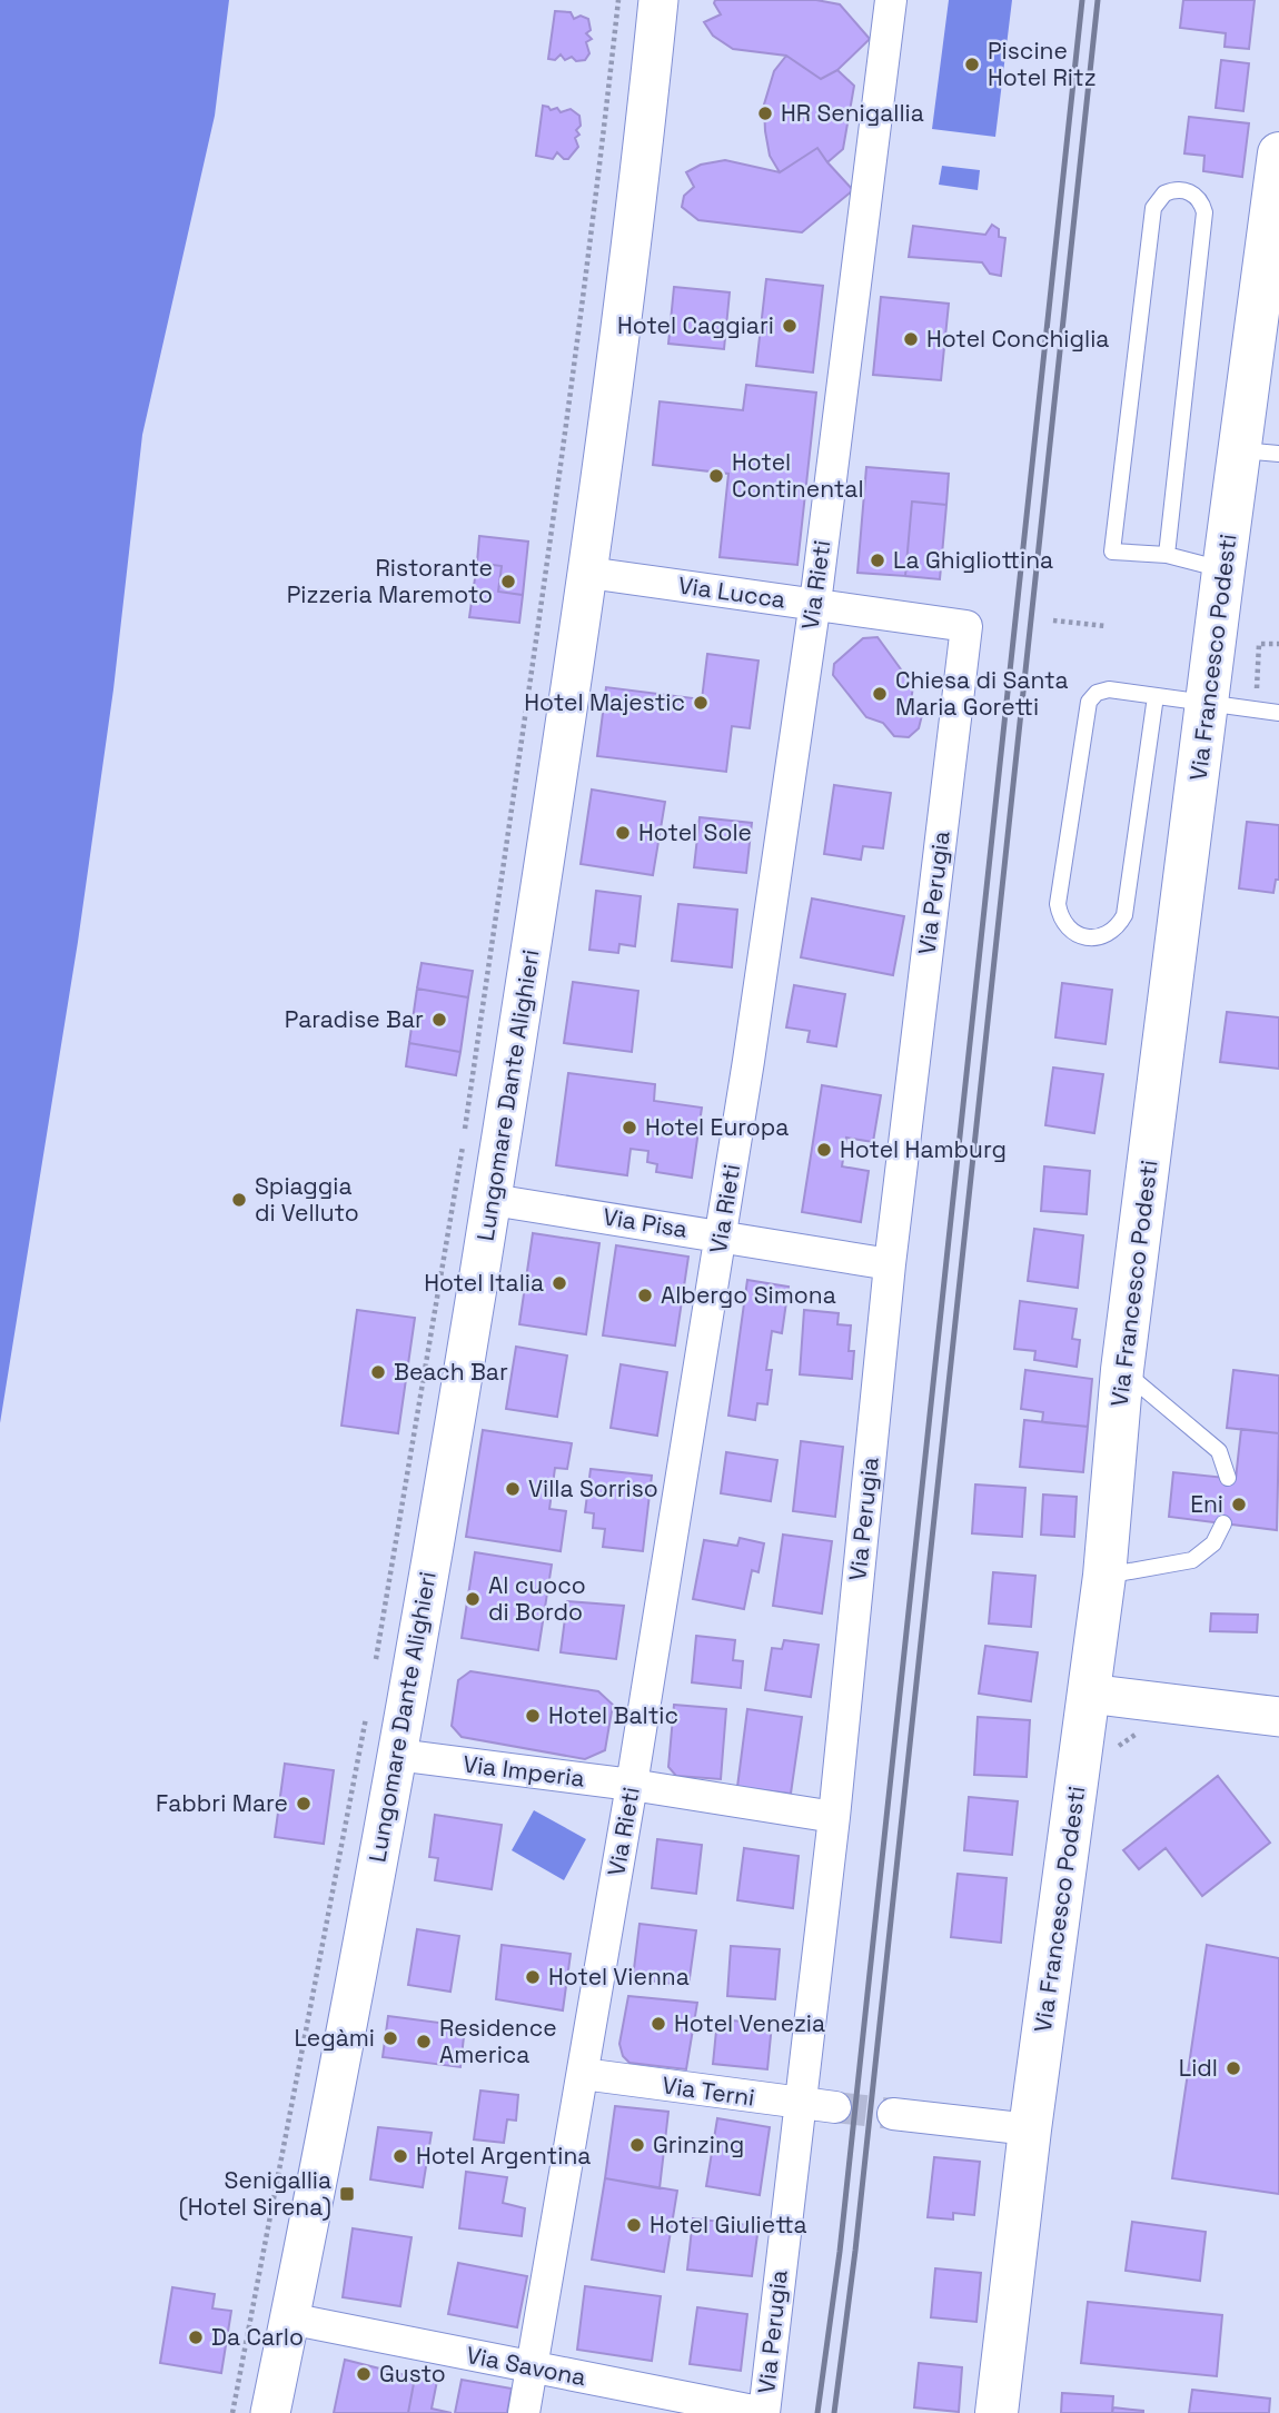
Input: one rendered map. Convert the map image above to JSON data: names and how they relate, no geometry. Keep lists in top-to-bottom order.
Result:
{
  "streets": {
    "main road": ["Via Francesco Podesti"],
    "street": [
      "Via Rieti",
      "Via Lucca",
      "Via Perugia",
      "Lungomare Dante Alighieri",
      "Via Pisa",
      "Via Imperia",
      "Via Terni",
      "Via Savona"
    ]
  },
  "crossings": [
    ["Via Rieti", "Via Lucca"],
    ["Via Rieti", "Via Pisa"],
    ["Via Rieti", "Via Imperia"],
    ["Via Rieti", "Via Terni"],
    ["Via Rieti", "Via Savona"],
    ["Via Lucca", "Via Perugia"],
    ["Via Lucca", "Lungomare Dante Alighieri"],
    ["Via Perugia", "Via Pisa"],
    ["Via Perugia", "Via Imperia"],
    ["Via Perugia", "Via Terni"],
    ["Via Perugia", "Via Savona"],
    ["Lungomare Dante Alighieri", "Via Pisa"],
    ["Lungomare Dante Alighieri", "Via Imperia"],
    ["Lungomare Dante Alighieri", "Via Savona"]
  ],
  "places": {
    "other": [
      "Piscine Hotel Ritz",
      "HR Senigallia",
      "Hotel Caggiari",
      "Hotel Conchiglia",
      "Hotel Continental",
      "La Ghigliottina",
      "Ristorante Pizzeria Maremoto",
      "Chiesa di Santa Maria Goretti",
      "Hotel Majestic",
      "Hotel Sole",
      "Paradise Bar",
      "Hotel Europa",
      "Hotel Hamburg",
      "Spiaggia di Velluto",
      "Hotel Italia",
      "Albergo Simona",
      "Beach Bar",
      "Villa Sorriso",
      "Eni",
      "Al cuoco di Bordo",
      "Hotel Baltic",
      "Fabbri Mare",
      "Hotel Vienna",
      "Hotel Venezia",
      "Legàmi",
      "Residence America",
      "Lidl",
      "Grinzing",
      "Hotel Argentina",
      "Hotel Giulietta",
      "Da Carlo",
      "Gusto"
    ],
    "transit": ["Senigallia (Hotel Sirena)"]
  }
}
